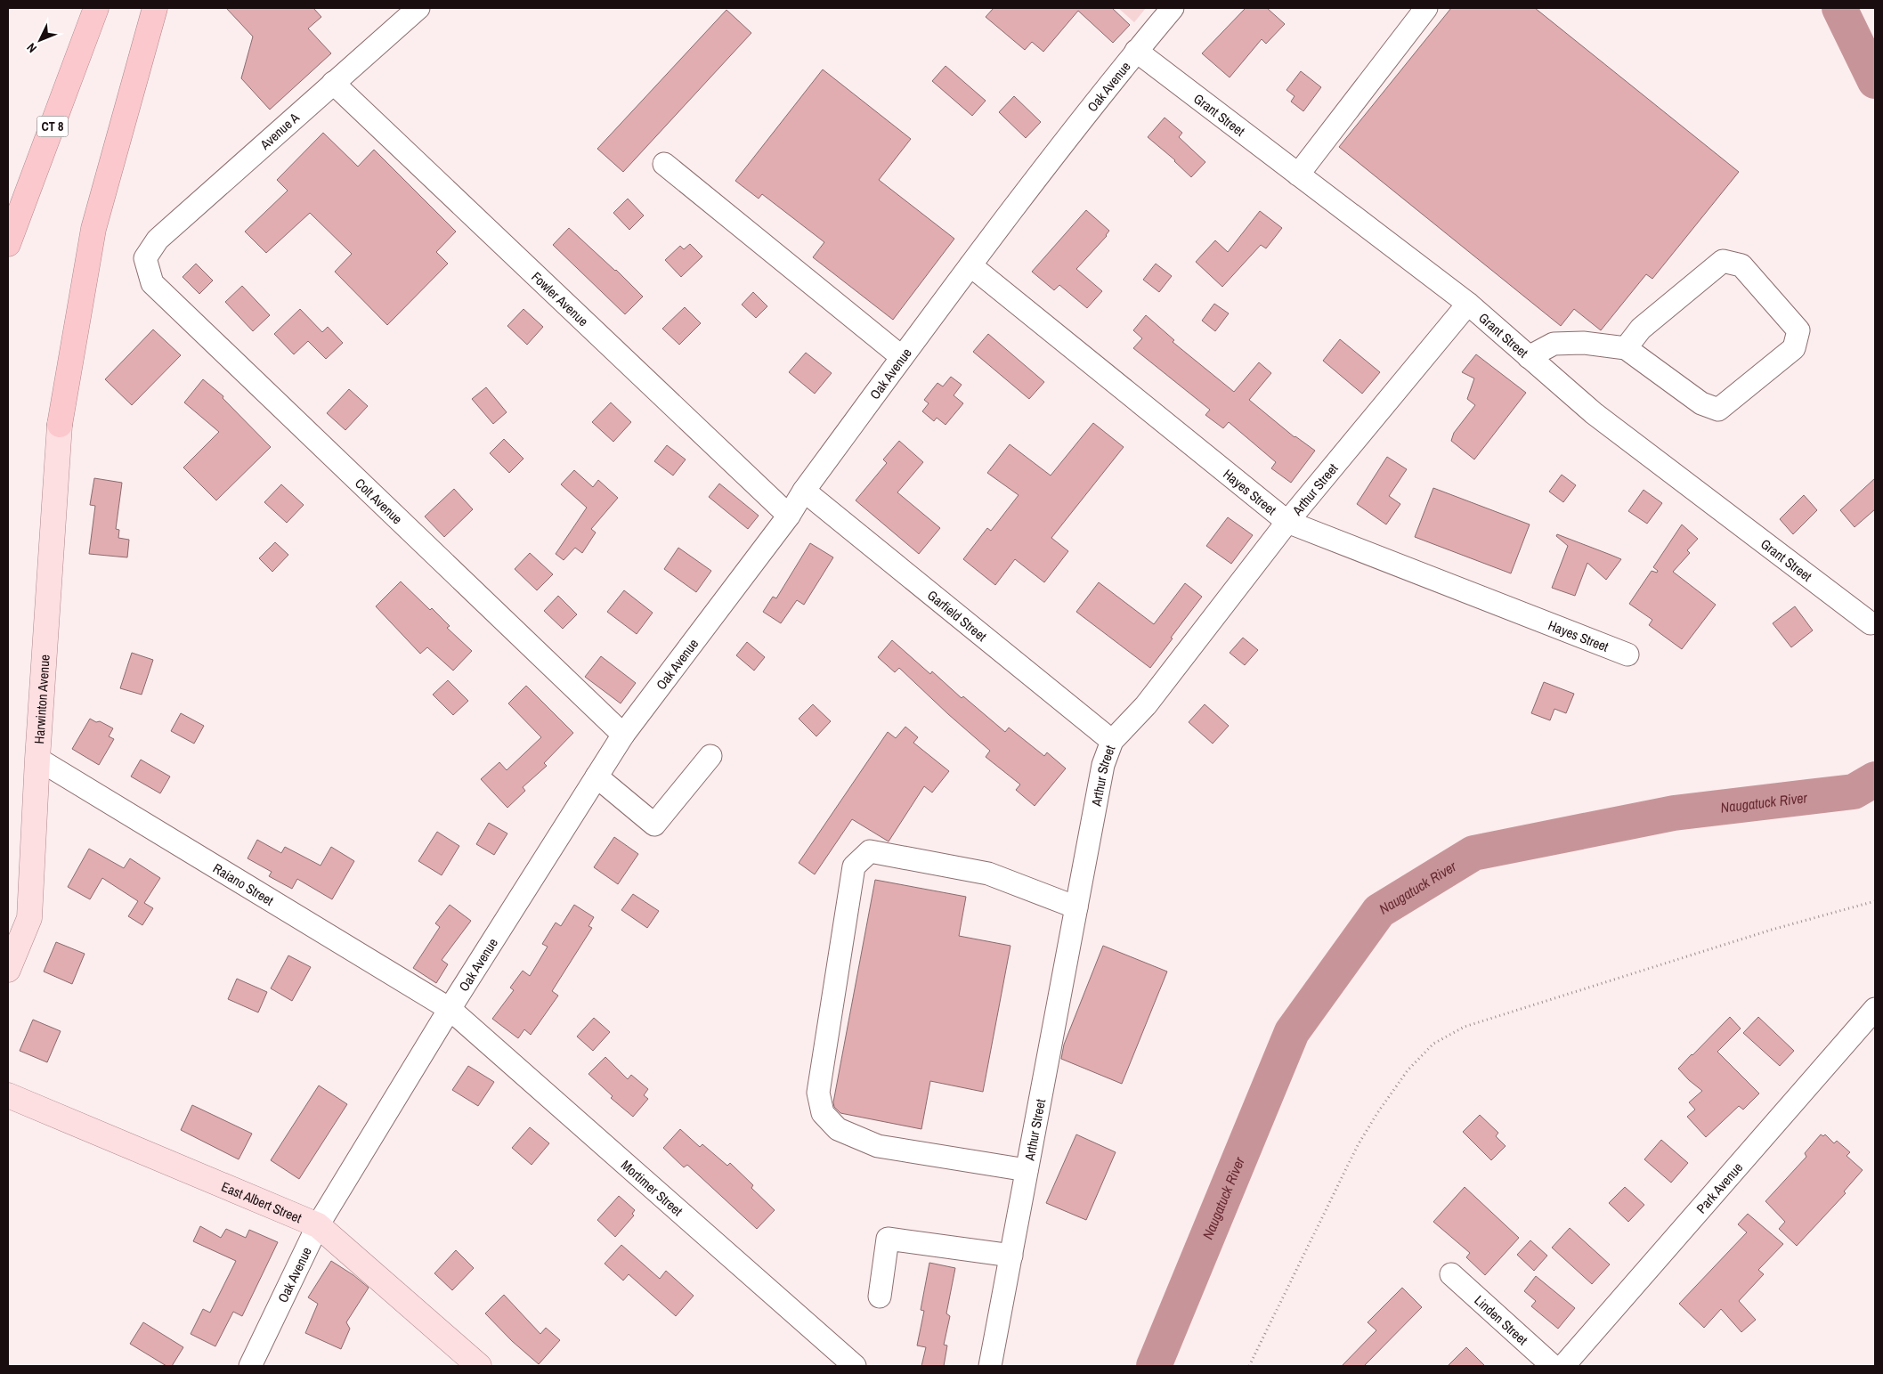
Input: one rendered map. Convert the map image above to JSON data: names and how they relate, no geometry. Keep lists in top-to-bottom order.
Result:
{
  "streets": {
    "highway": ["CT 8"],
    "main road": ["Harwinton Avenue", "East Albert Street"],
    "street": [
      "Oak Avenue",
      "Grant Street",
      "Avenue A",
      "Fowler Avenue",
      "Arthur Street",
      "Hayes Street",
      "Colt Avenue",
      "Garfield Street",
      "Raiano Street",
      "Park Avenue",
      "Mortimer Street",
      "Linden Street"
    ]
  },
  "crossings": [
    ["Oak Avenue", "Grant Street"],
    ["Oak Avenue", "Fowler Avenue"],
    ["Oak Avenue", "Hayes Street"],
    ["Oak Avenue", "Colt Avenue"],
    ["Oak Avenue", "Garfield Street"],
    ["Oak Avenue", "Raiano Street"],
    ["Oak Avenue", "Mortimer Street"],
    ["Oak Avenue", "East Albert Street"],
    ["Grant Street", "Arthur Street"],
    ["Avenue A", "Fowler Avenue"],
    ["Avenue A", "Colt Avenue"],
    ["Arthur Street", "Hayes Street"],
    ["Arthur Street", "Garfield Street"],
    ["Harwinton Avenue", "Raiano Street"],
    ["Raiano Street", "Mortimer Street"]
  ],
  "water": ["Naugatuck River"],
  "north": "bottom left"
}
